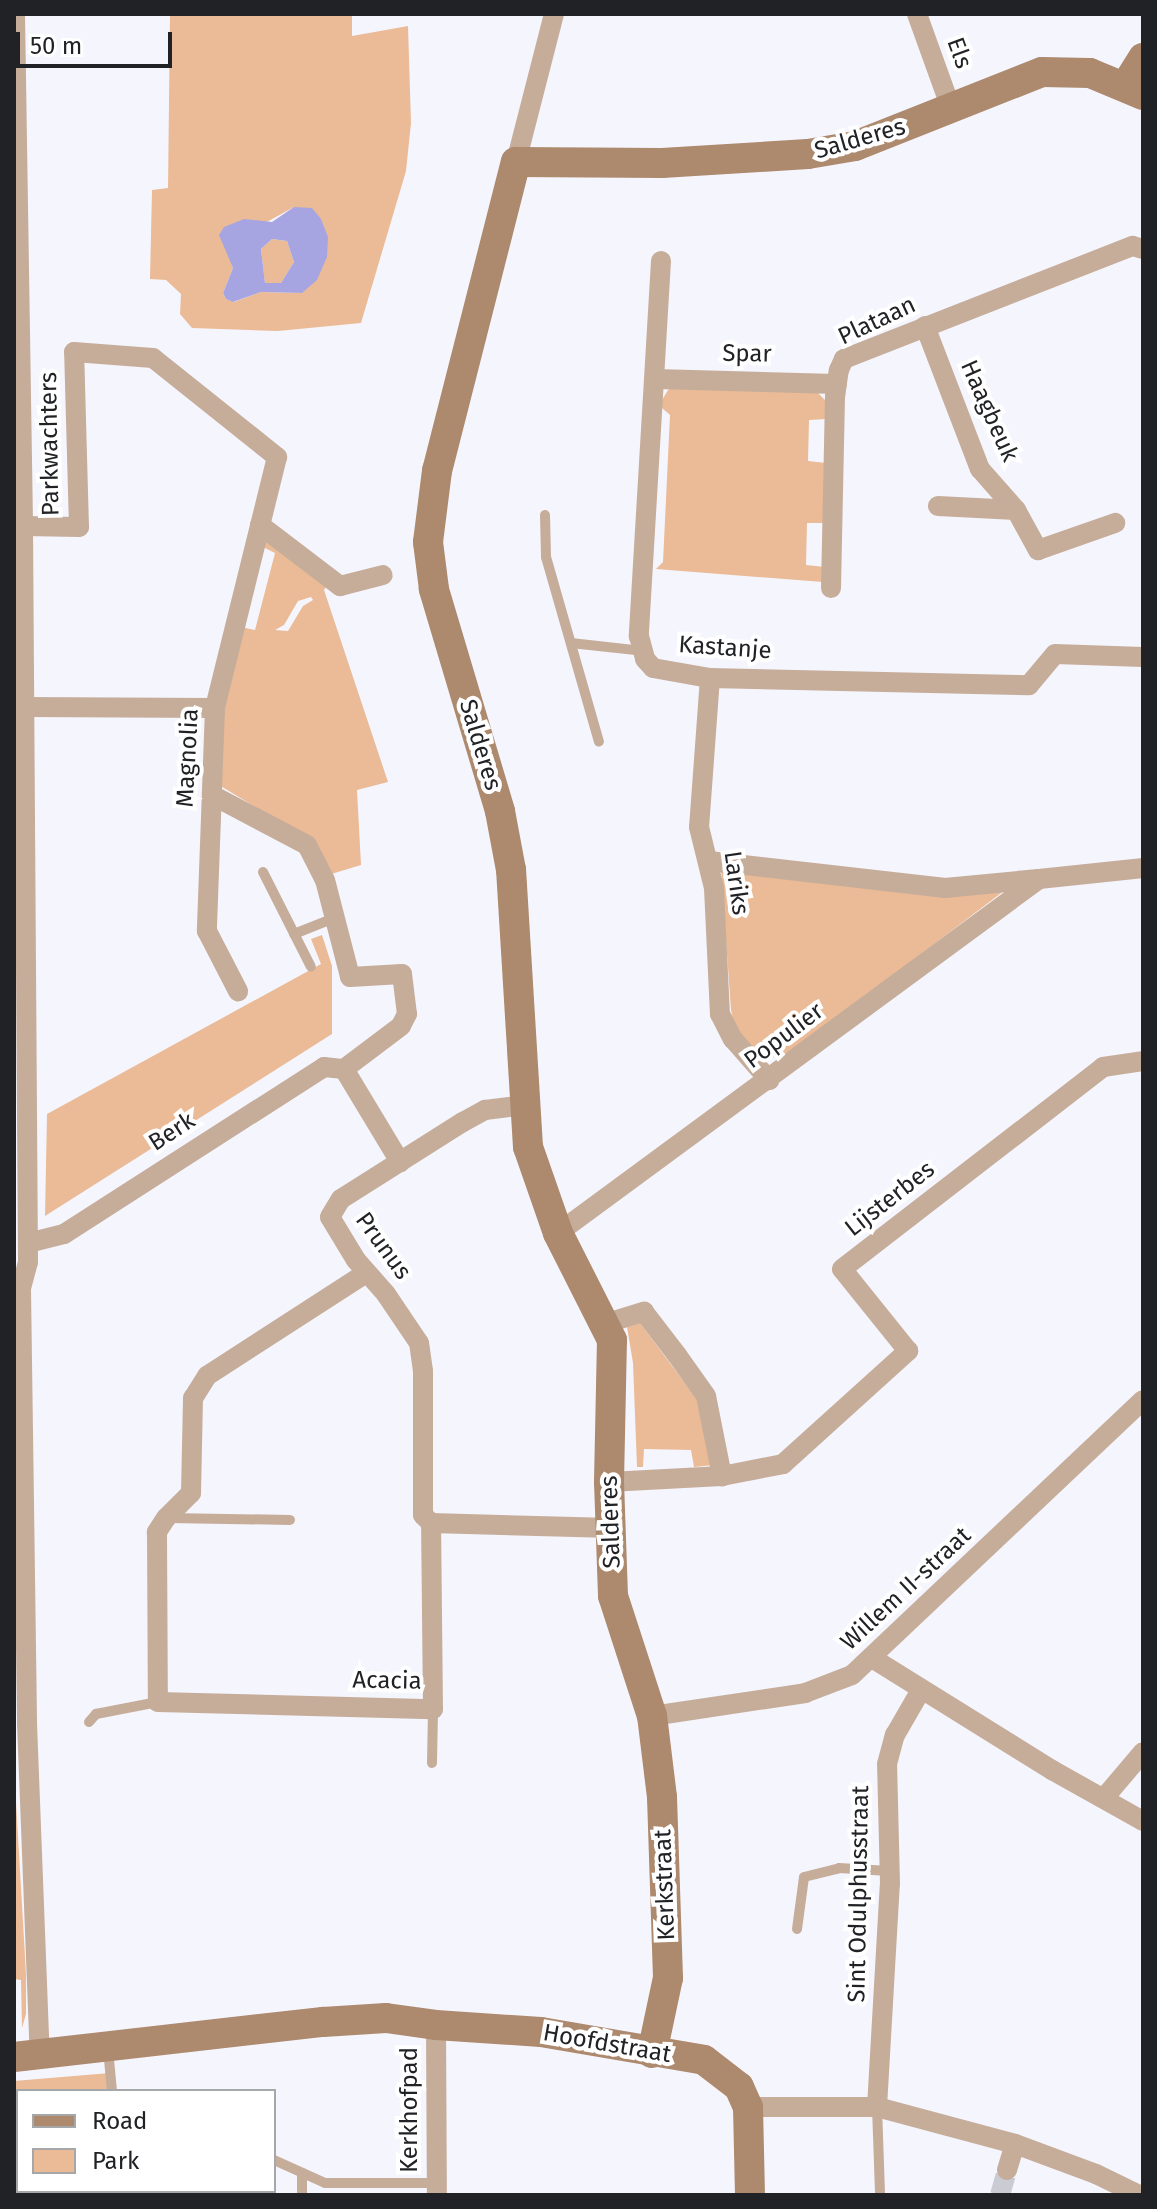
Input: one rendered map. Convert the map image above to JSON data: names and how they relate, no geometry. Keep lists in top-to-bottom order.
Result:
{
  "streets": {
    "street": [
      "Els",
      "Salderes",
      "Plataan",
      "Spar",
      "Haagbeuk",
      "Parkwachters",
      "Kastanje",
      "Magnolia",
      "Lariks",
      "Populier",
      "Berk",
      "Lijsterbes",
      "Prunus",
      "Willem II-straat",
      "Acacia",
      "Kerkstraat",
      "Sint Odulphusstraat",
      "Hoofdstraat",
      "Kerkhofpad"
    ]
  },
  "crossings": [
    ["Els", "Salderes"],
    ["Salderes", "Populier"],
    ["Salderes", "Lijsterbes"],
    ["Salderes", "Prunus"],
    ["Salderes", "Willem II-straat"],
    ["Salderes", "Kerkstraat"],
    ["Plataan", "Spar"],
    ["Plataan", "Haagbeuk"],
    ["Spar", "Kastanje"],
    ["Parkwachters", "Magnolia"],
    ["Kastanje", "Lariks"],
    ["Magnolia", "Berk"],
    ["Lariks", "Populier"],
    ["Prunus", "Acacia"],
    ["Willem II-straat", "Kerkstraat"],
    ["Kerkstraat", "Hoofdstraat"],
    ["Hoofdstraat", "Kerkhofpad"]
  ],
  "legend": ["Road", "Park"],
  "scale_bar": "50 m"
}
